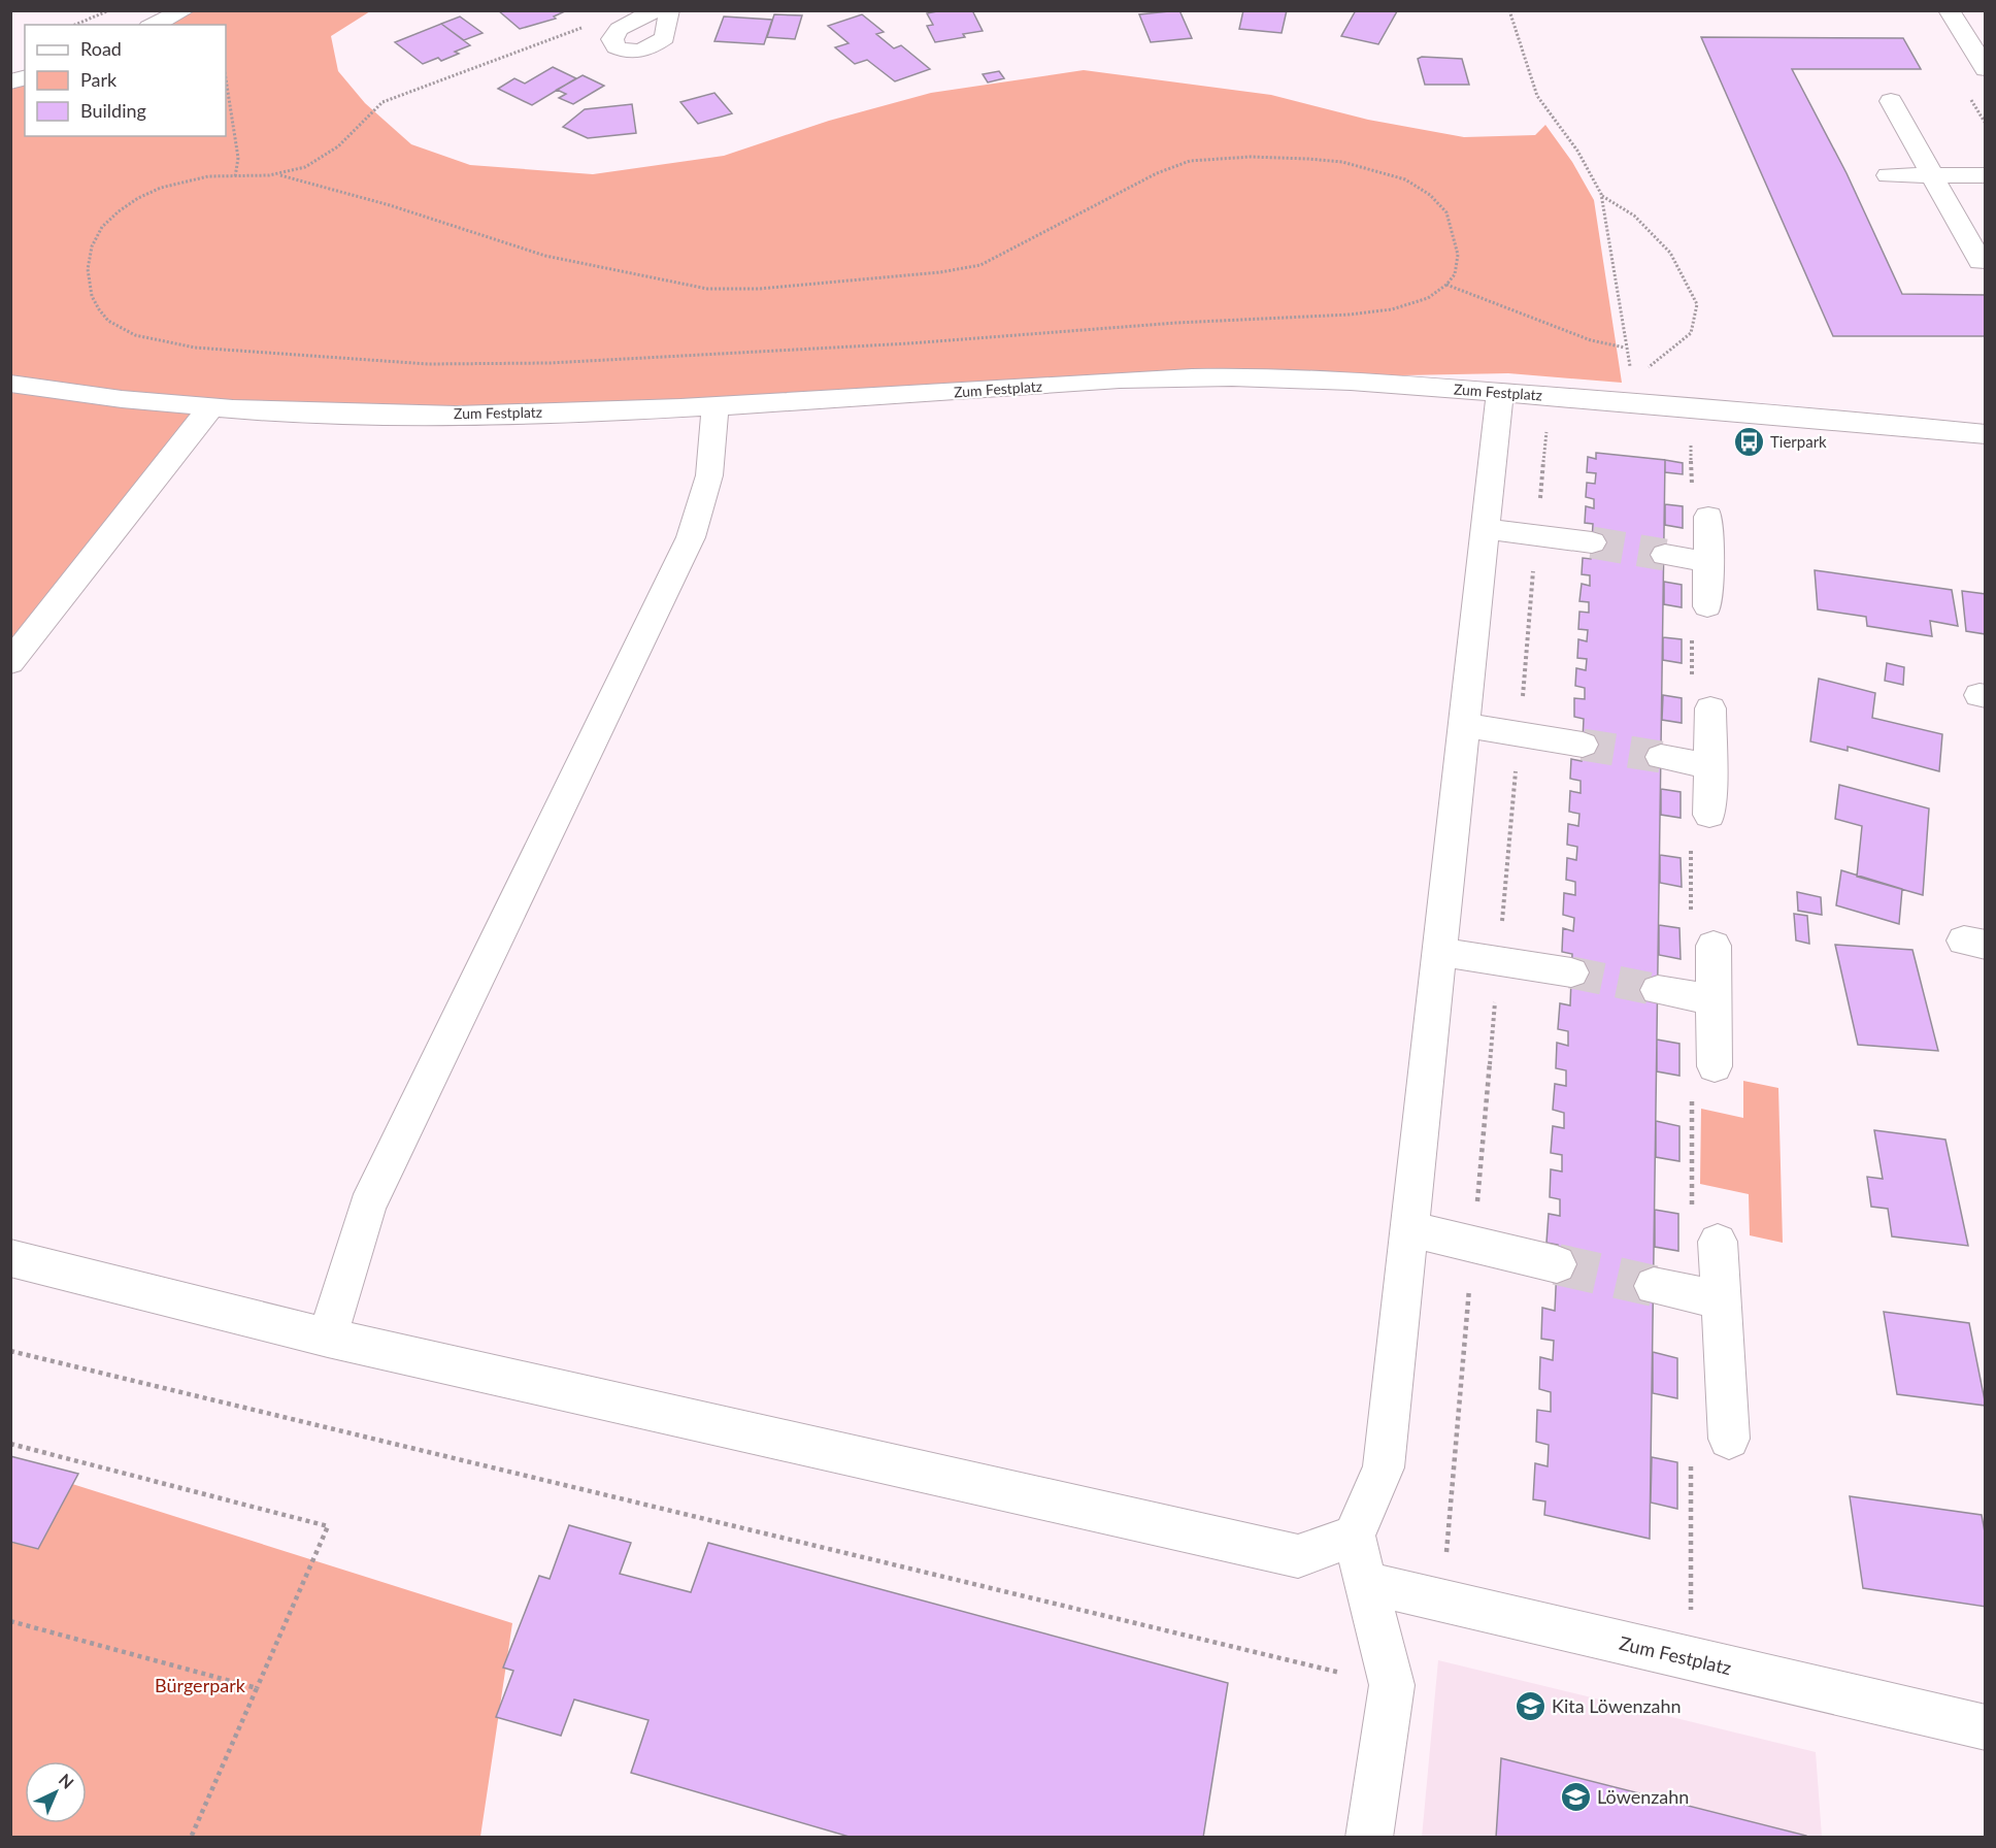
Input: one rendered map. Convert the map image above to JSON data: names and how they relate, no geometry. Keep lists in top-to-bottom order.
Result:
{
  "streets": {
    "street": ["Zum Festplatz"]
  },
  "parks": ["Bürgerpark"],
  "places": {
    "bus stop": ["Tierpark"],
    "school or university": ["Kita Löwenzahn", "Löwenzahn"]
  },
  "legend": ["Road", "Park", "Building"],
  "north": "top right"
}
